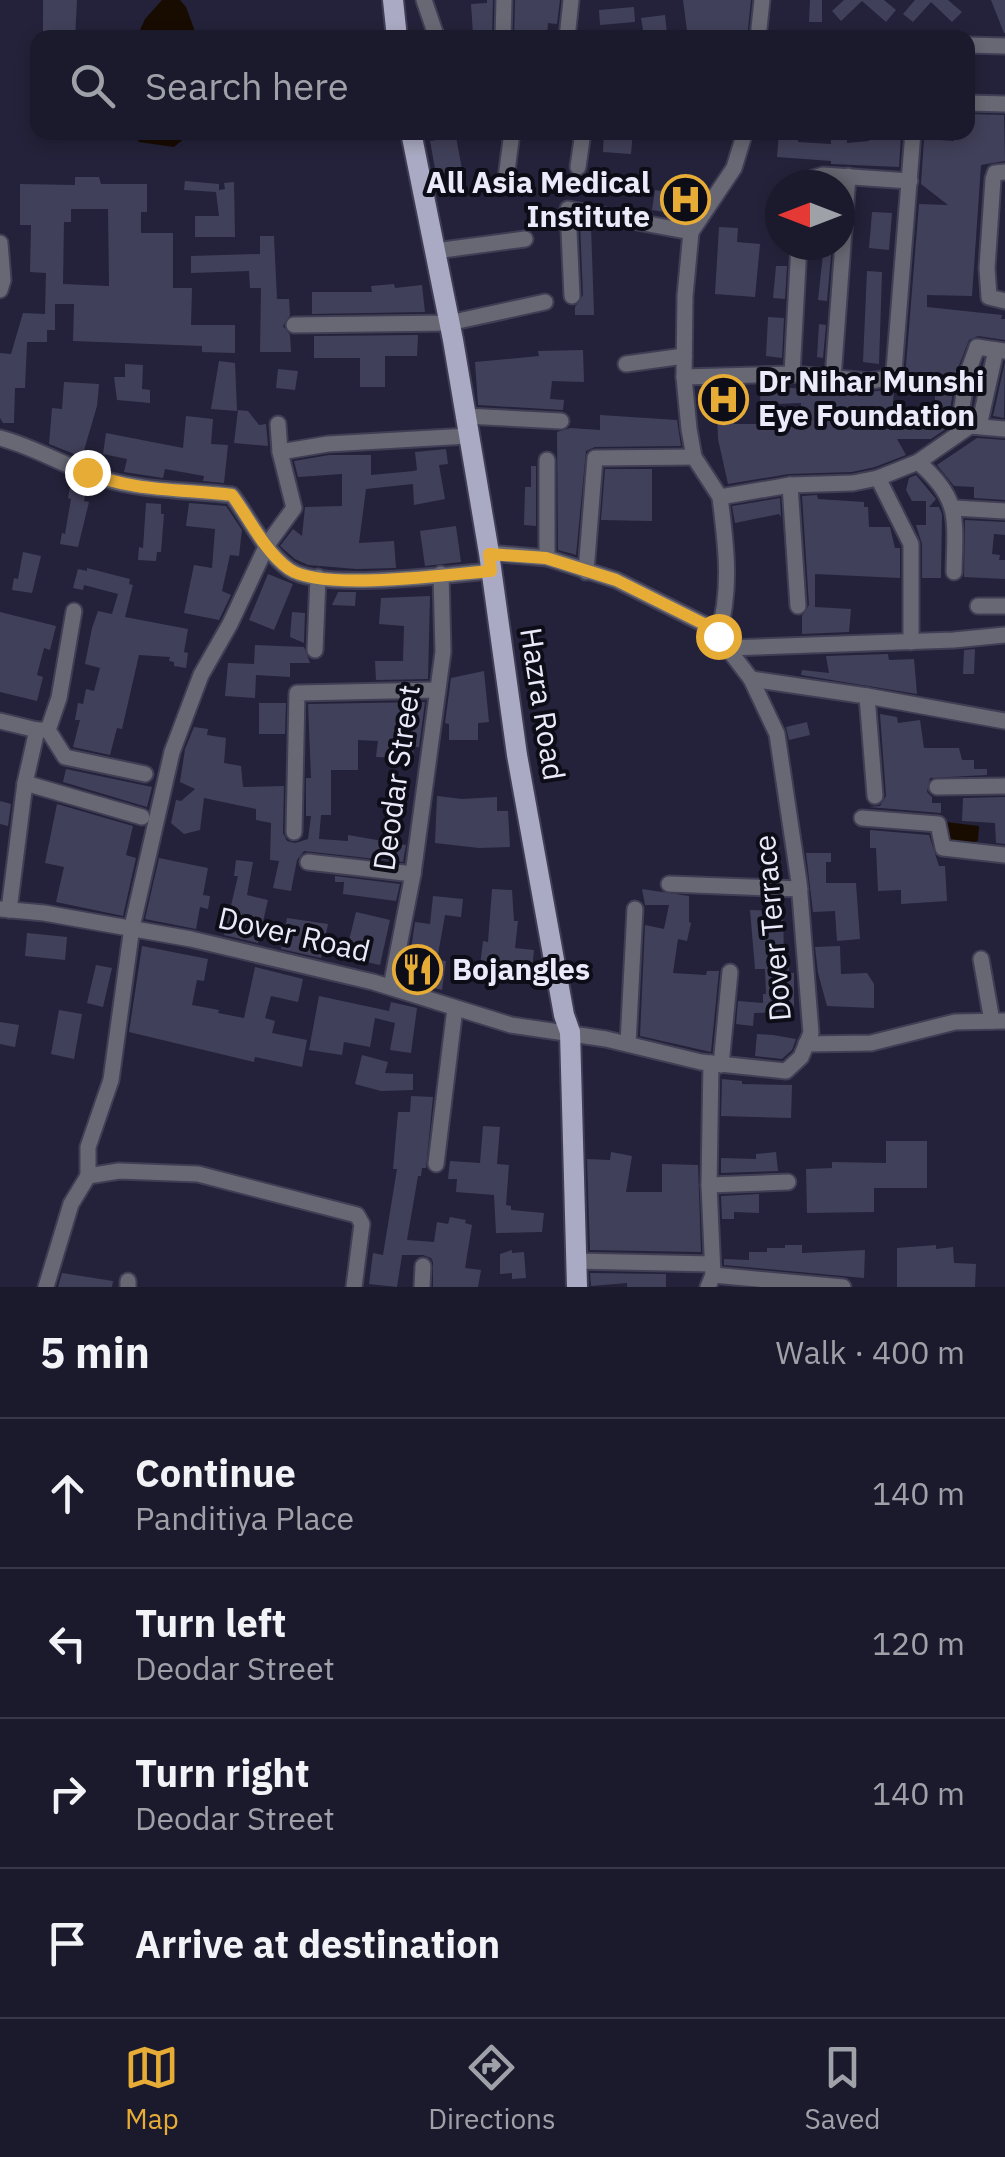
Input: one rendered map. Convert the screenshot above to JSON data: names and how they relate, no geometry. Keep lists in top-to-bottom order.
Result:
{
  "streets": {
    "main road": ["Hazra Road"],
    "street": ["Deodar Street", "Dover Terrace", "Dover Road"]
  },
  "crossings": [
    ["Hazra Road", "Dover Terrace"],
    ["Hazra Road", "Dover Road"],
    ["Deodar Street", "Dover Road"],
    ["Dover Terrace", "Dover Road"]
  ],
  "places": {
    "hospital": ["All Asia Medical Institute", "Dr Nihar Munshi Eye Foundation"],
    "restaurant": ["Bojangles"]
  },
  "north": "left",
  "page": {
    "search": "Search here",
    "heading": ["5 min", "Walk · 400 m"],
    "list": [
      ["Continue", "Panditiya Place", "140 m"],
      ["Turn left", "Deodar Street", "120 m"],
      ["Turn right", "Deodar Street", "140 m"],
      "Arrive at destination"
    ],
    "nav": ["Map", "Directions", "Saved"]
  }
}
